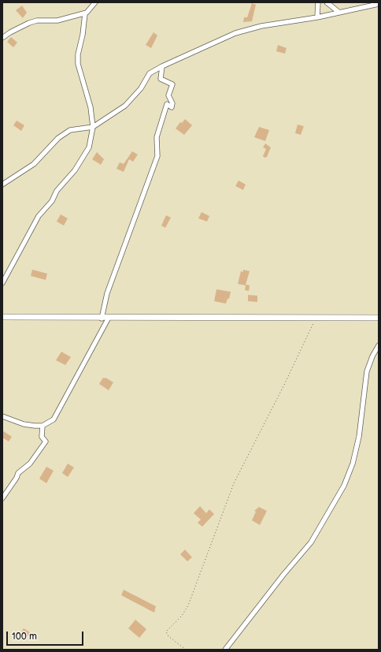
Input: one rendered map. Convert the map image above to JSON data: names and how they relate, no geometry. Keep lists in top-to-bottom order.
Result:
{
  "scale_bar": "100 m"
}
